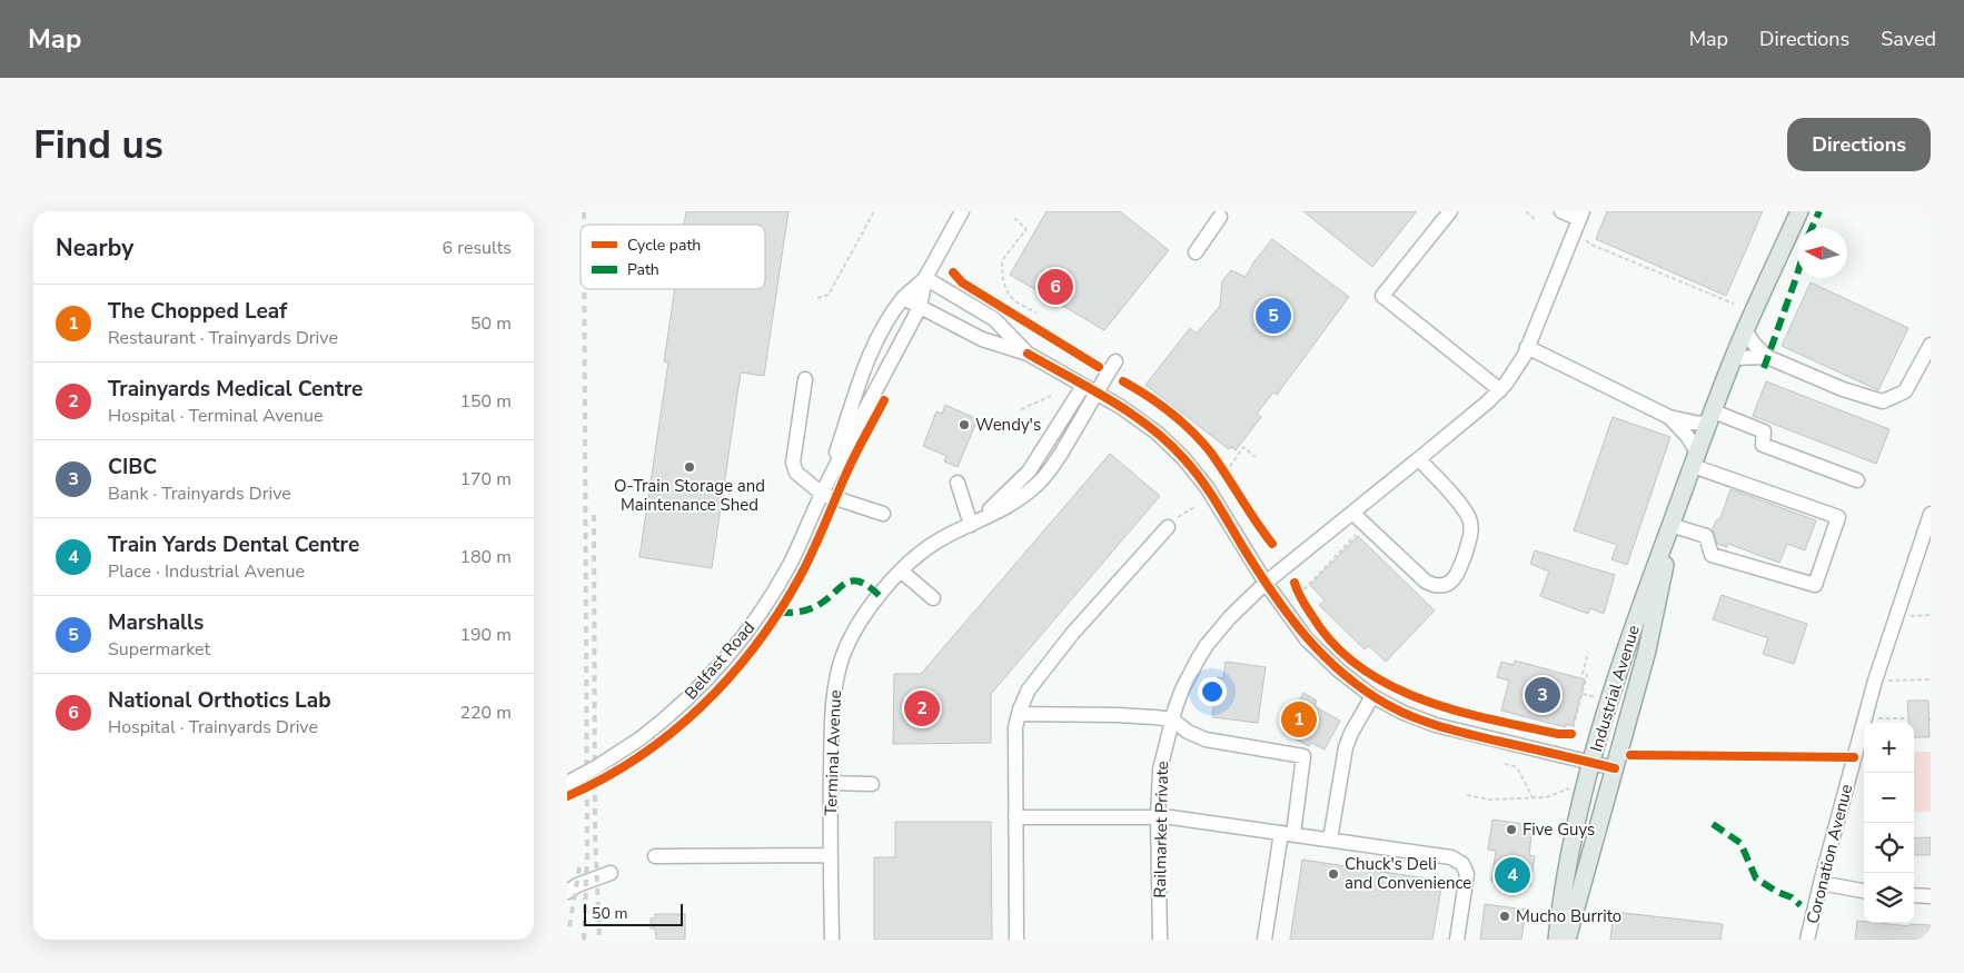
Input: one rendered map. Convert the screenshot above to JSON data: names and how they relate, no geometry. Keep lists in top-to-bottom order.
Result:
{
  "streets": {
    "main road": ["Industrial Avenue"],
    "street": [
      "Belfast Road",
      "Terminal Avenue",
      "Railmarket Private",
      "Coronation Avenue"
    ]
  },
  "places": [
    "Wendy's",
    "O-Train Storage and Maintenance Shed",
    "Five Guys",
    "Chuck's Deli and Convenience",
    "Mucho Burrito"
  ],
  "legend": ["Cycle path", "Path"],
  "scale_bar": "50 m",
  "north": "left",
  "page": {
    "header": "Map",
    "nav": ["Map", "Directions", "Saved"],
    "buttons": "Directions",
    "title": "Find us",
    "heading": ["Nearby", "6 results"],
    "pins": [
      "6",
      "5",
      "3",
      "2",
      "1",
      "4"
    ],
    "list": [
      {
        "mark": "1",
        "name": "The Chopped Leaf",
        "note": "Restaurant · Trainyards Drive",
        "value": "50 m"
      },
      {
        "mark": "2",
        "name": "Trainyards Medical Centre",
        "note": "Hospital · Terminal Avenue",
        "value": "150 m"
      },
      {
        "mark": "3",
        "name": "CIBC",
        "note": "Bank · Trainyards Drive",
        "value": "170 m"
      },
      {
        "mark": "4",
        "name": "Train Yards Dental Centre",
        "note": "Place · Industrial Avenue",
        "value": "180 m"
      },
      {
        "mark": "5",
        "name": "Marshalls",
        "note": "Supermarket",
        "value": "190 m"
      },
      {
        "mark": "6",
        "name": "National Orthotics Lab",
        "note": "Hospital · Trainyards Drive",
        "value": "220 m"
      }
    ],
    "map_buttons": ["+", "−"],
    "scale": "50 m"
  }
}
